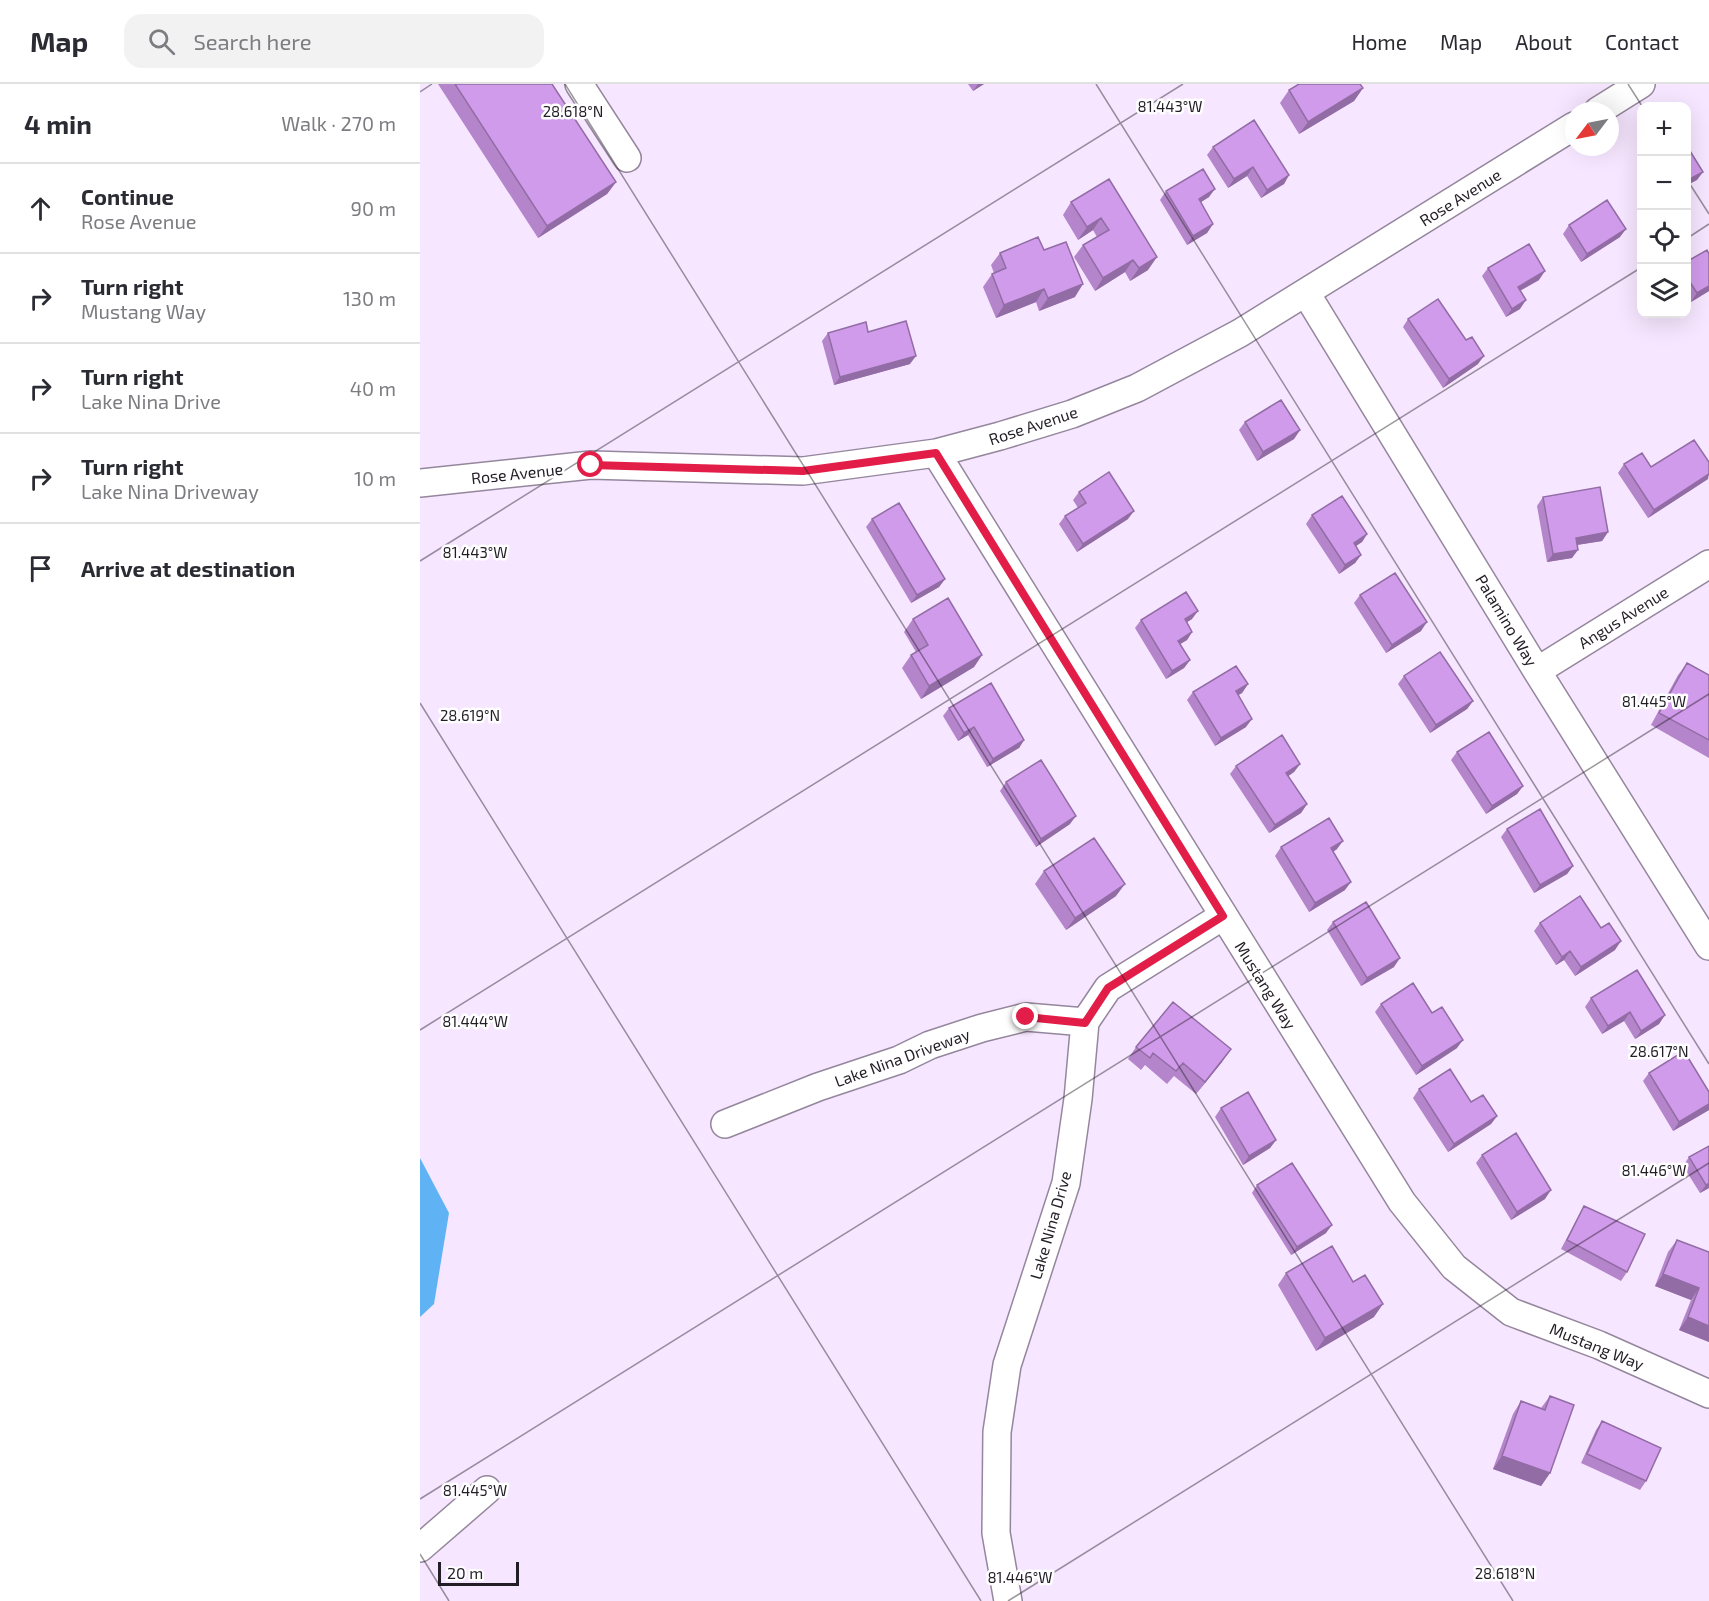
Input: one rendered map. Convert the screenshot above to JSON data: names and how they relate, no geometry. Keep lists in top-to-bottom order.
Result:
{
  "streets": {
    "street": [
      "Rose Avenue",
      "Angus Avenue",
      "Palamino Way",
      "Mustang Way",
      "Lake Nina Driveway",
      "Lake Nina Drive"
    ]
  },
  "crossings": [
    ["Rose Avenue", "Palamino Way"],
    ["Rose Avenue", "Mustang Way"],
    ["Angus Avenue", "Palamino Way"],
    ["Mustang Way", "Lake Nina Drive"],
    ["Lake Nina Driveway", "Lake Nina Drive"]
  ],
  "scale_bar": "20 m",
  "north": "bottom left",
  "page": {
    "header": "Map",
    "search": "Search here",
    "nav": [
      "Home",
      "Map",
      "About",
      "Contact"
    ],
    "heading": ["4 min", "Walk · 270 m"],
    "map_buttons": ["+", "−"],
    "list": [
      ["Continue", "Rose Avenue", "90 m"],
      ["Turn right", "Mustang Way", "130 m"],
      ["Turn right", "Lake Nina Drive", "40 m"],
      ["Turn right", "Lake Nina Driveway", "10 m"],
      "Arrive at destination"
    ],
    "scale": "20 m"
  },
  "coordinates": [
    "81.443°W",
    "28.618°N",
    "81.445°W",
    "28.619°N",
    "81.444°W",
    "28.617°N",
    "81.446°W"
  ]
}
